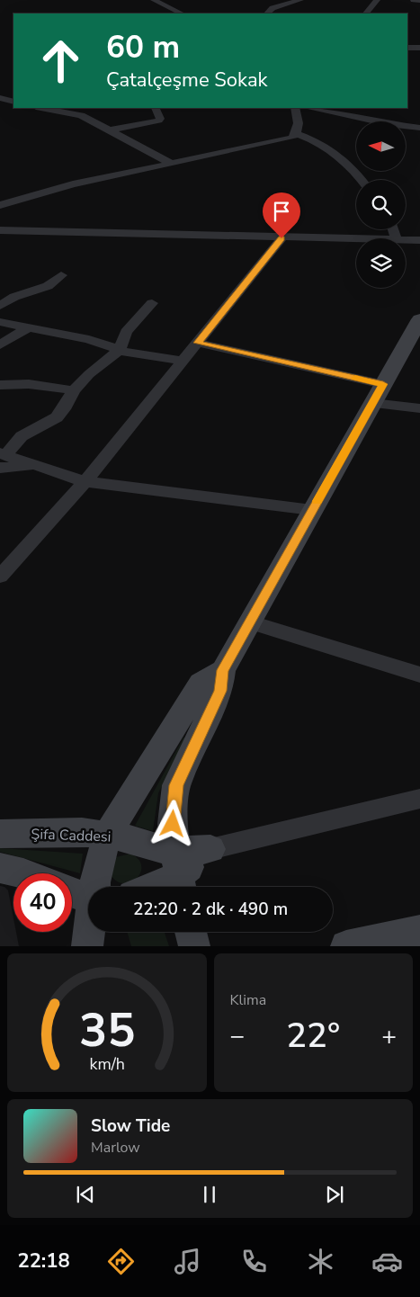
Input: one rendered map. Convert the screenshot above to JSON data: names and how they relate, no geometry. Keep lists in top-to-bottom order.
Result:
{
  "streets": {
    "street": ["Şifa Caddesi"]
  },
  "north": "left",
  "page": {
    "turn": ["60 m", "Çatalçeşme Sokak"],
    "limit": "40",
    "trip": "22:20 · 2 dk · 490 m",
    "tile": "Klima",
    "heat": ["−", "22°", "+"],
    "song": ["Slow Tide", "Marlow"],
    "tabs": "22:18",
    "gauge": ["35", "km/h"]
  }
}
